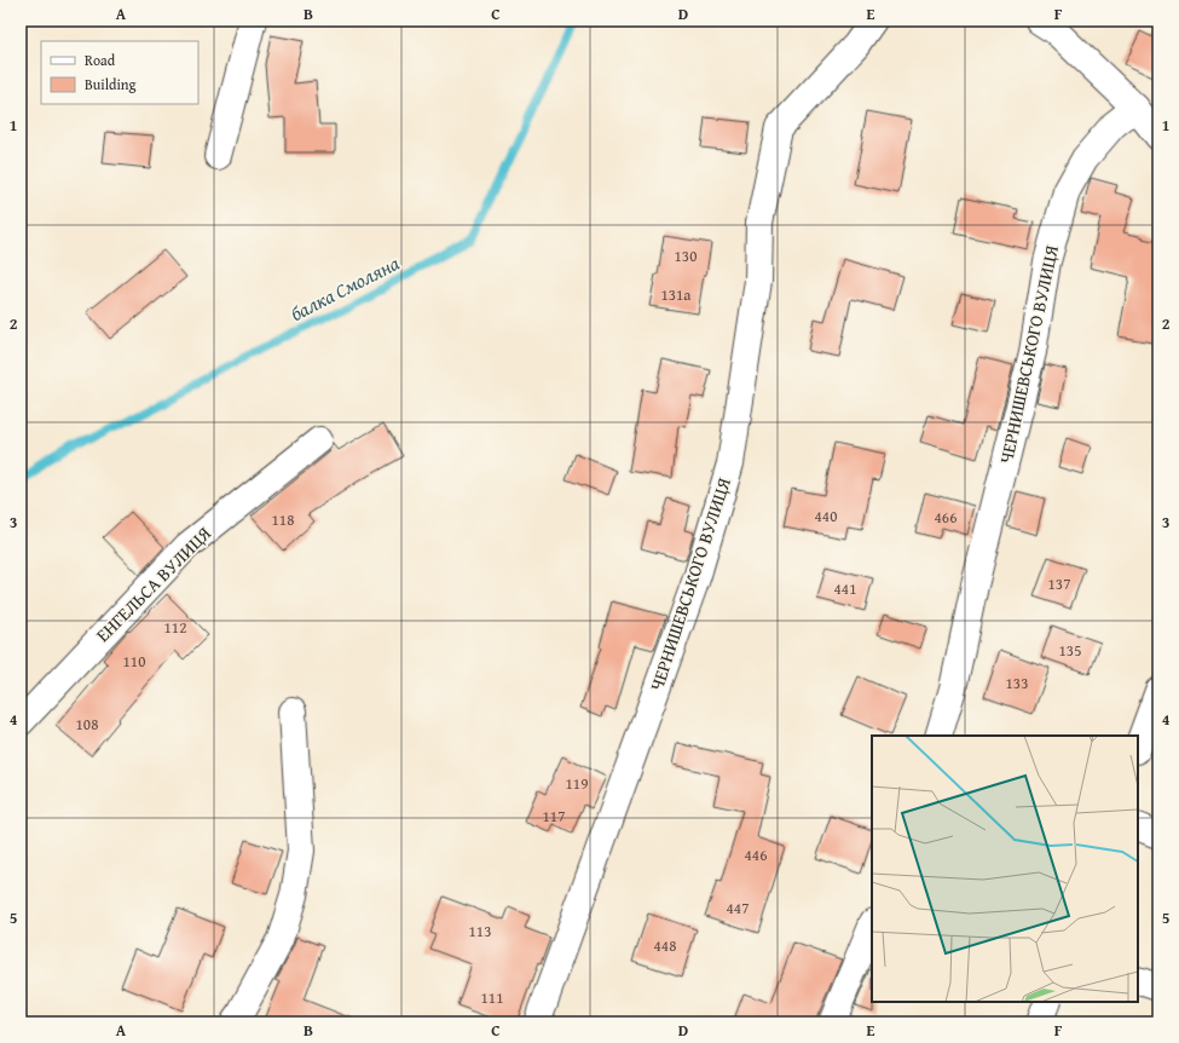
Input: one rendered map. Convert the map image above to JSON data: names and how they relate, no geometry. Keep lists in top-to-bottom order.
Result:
{
  "streets": {
    "street": ["ЧЕРНИШЕВСЬКОГО ВУЛИЦЯ", "ЕНГЕЛЬСА ВУЛИЦЯ"]
  },
  "water": ["балка Смоляна"],
  "house_numbers": [
    "130",
    "131а",
    "440",
    "466",
    "118",
    "137",
    "441",
    "112",
    "135",
    "110",
    "133",
    "108",
    "119",
    "117",
    "446",
    "447",
    "113",
    "448",
    "111"
  ],
  "legend": ["Road", "Building"],
  "grid": {
    "columns": [
      "A",
      "B",
      "C",
      "D",
      "E",
      "F"
    ],
    "rows": [
      "1",
      "2",
      "3",
      "4",
      "5"
    ]
  }
}
